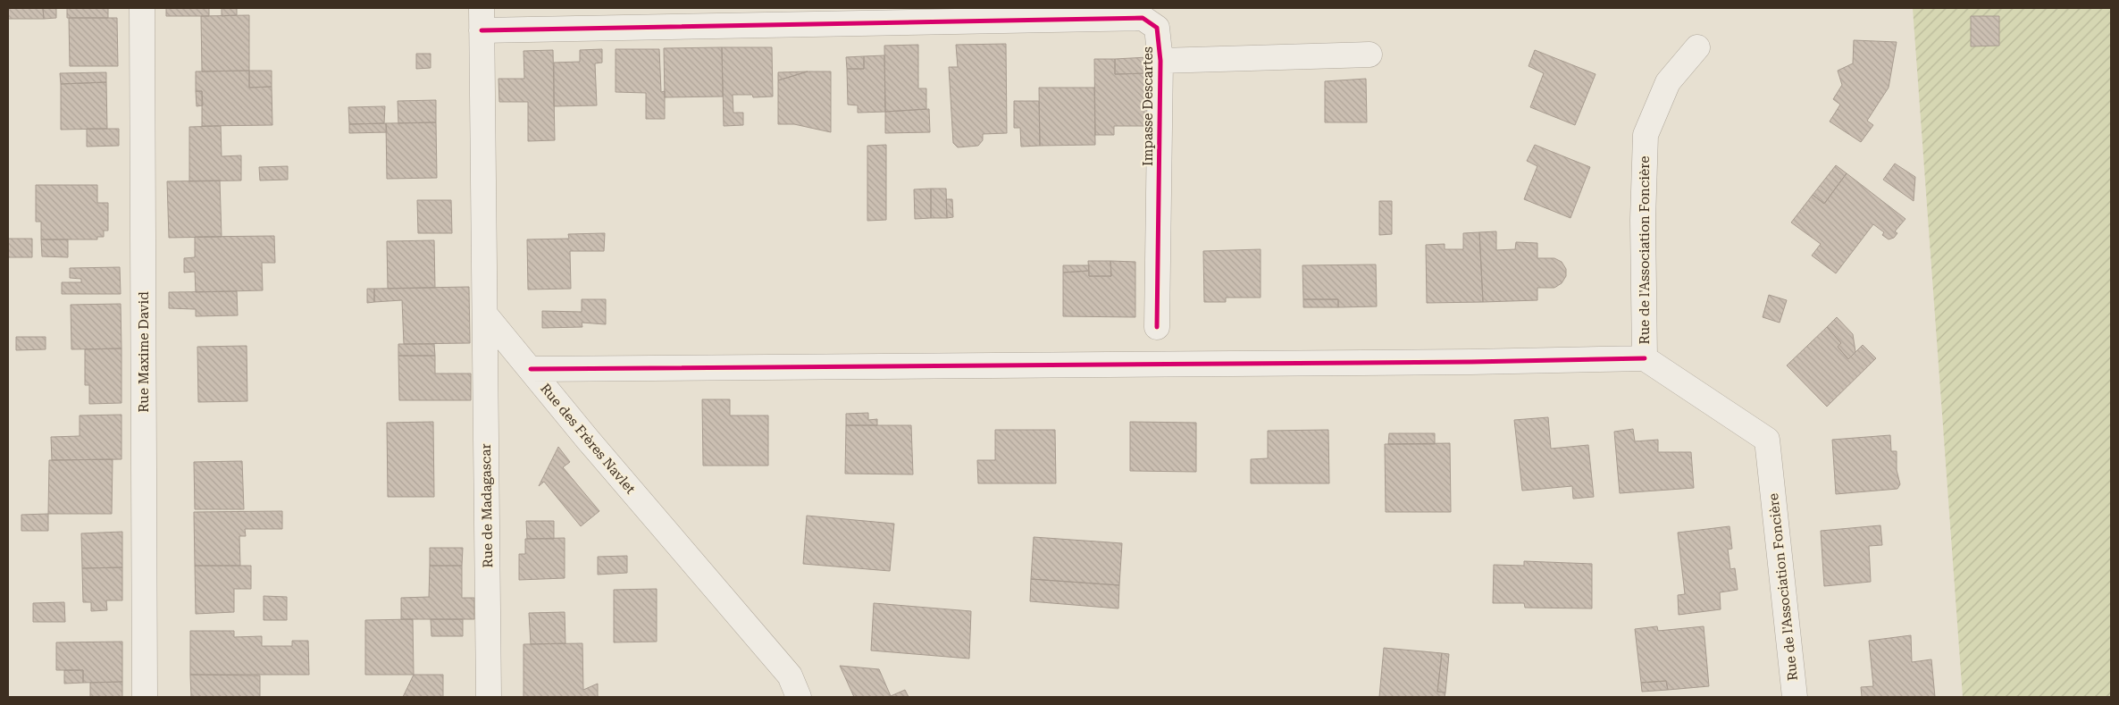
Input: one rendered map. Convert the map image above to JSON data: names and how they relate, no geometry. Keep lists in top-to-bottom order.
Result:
{
  "streets": {
    "street": [
      "Impasse Descartes",
      "Rue de l'Association Foncière",
      "Rue Maxime David",
      "Rue des Frères Navlet",
      "Rue de Madagascar"
    ]
  },
  "crossings": [
    ["Rue des Frères Navlet", "Rue de Madagascar"]
  ]
}
